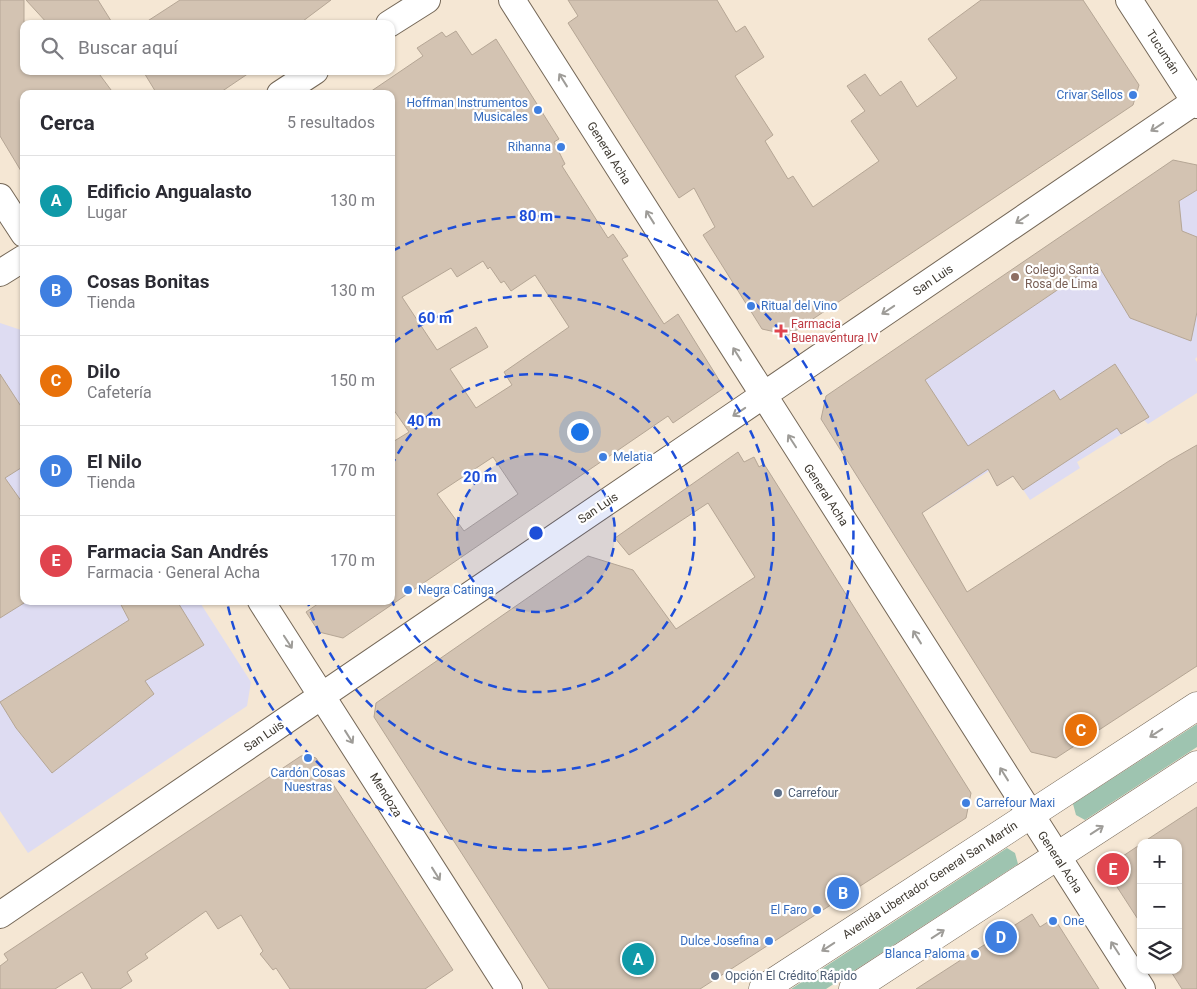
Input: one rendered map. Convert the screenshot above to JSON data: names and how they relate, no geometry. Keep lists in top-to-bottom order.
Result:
{
  "streets": {
    "main road": ["Avenida Libertador General San Martín"],
    "street": [
      "Tucumán",
      "General Acha",
      "San Luis",
      "Mendoza"
    ]
  },
  "crossings": [
    ["Tucumán", "San Luis"],
    ["General Acha", "San Luis"],
    ["General Acha", "Avenida Libertador General San Martín"],
    ["San Luis", "Mendoza"]
  ],
  "one_way": ["General Acha", "San Luis", "Mendoza"],
  "places": {
    "other": [
      "Crivar Sellos",
      "Hoffman Instrumentos Musicales",
      "Rihanna",
      "Colegio Santa Rosa de Lima",
      "Ritual del Vino",
      "Melatia",
      "Negra Catinga",
      "Cardón Cosas Nuestras",
      "Carrefour",
      "Carrefour Maxi",
      "El Faro",
      "One",
      "Dulce Josefina",
      "Blanca Paloma",
      "Opción El Crédito Rápido"
    ],
    "health": ["Farmacia Buenaventura IV"]
  },
  "page": {
    "search": "Buscar aquí",
    "heading": ["Cerca", "5 resultados"],
    "list": [
      {
        "mark": "A",
        "name": "Edificio Angualasto",
        "note": "Lugar",
        "value": "130 m"
      },
      {
        "mark": "B",
        "name": "Cosas Bonitas",
        "note": "Tienda",
        "value": "130 m"
      },
      {
        "mark": "C",
        "name": "Dilo",
        "note": "Cafetería",
        "value": "150 m"
      },
      {
        "mark": "D",
        "name": "El Nilo",
        "note": "Tienda",
        "value": "170 m"
      },
      {
        "mark": "E",
        "name": "Farmacia San Andrés",
        "note": "Farmacia · General Acha",
        "value": "170 m"
      }
    ],
    "pins": [
      "C",
      "E",
      "B",
      "D",
      "A"
    ],
    "map_buttons": ["+", "−"]
  },
  "rings": [
    "80 m",
    "60 m",
    "40 m",
    "20 m"
  ]
}
